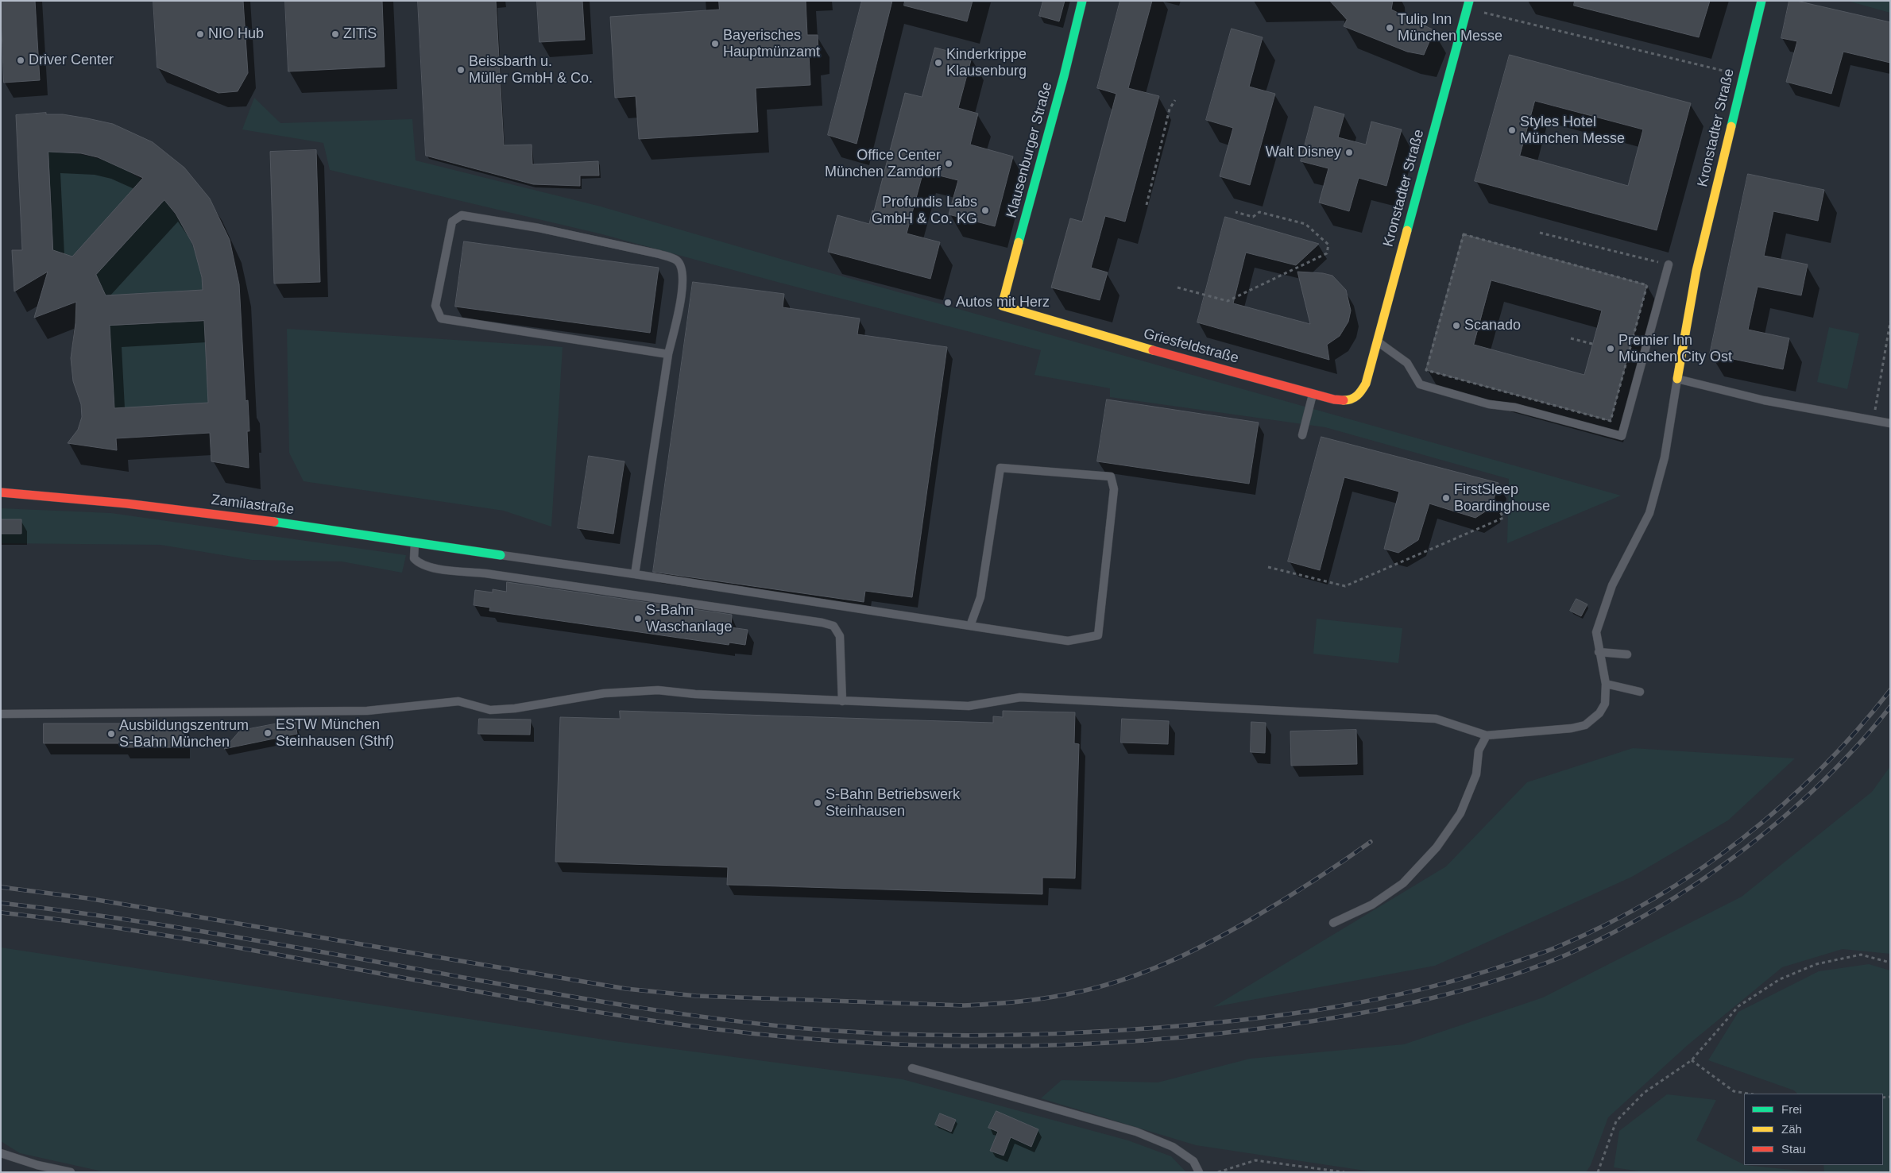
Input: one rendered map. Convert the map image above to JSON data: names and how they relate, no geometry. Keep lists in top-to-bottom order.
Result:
{
  "streets": {
    "street": [
      "Kronstadter Straße",
      "Klausenburger Straße",
      "Griesfeldstraße",
      "Zamilastraße"
    ]
  },
  "crossings": [
    ["Kronstadter Straße", "Griesfeldstraße"],
    ["Klausenburger Straße", "Griesfeldstraße"]
  ],
  "places": [
    "Tulip Inn München Messe",
    "NIO Hub",
    "ZITiS",
    "Bayerisches Hauptmünzamt",
    "Driver Center",
    "Kinderkrippe Klausenburg",
    "Beissbarth u. Müller GmbH & Co.",
    "Styles Hotel München Messe",
    "Walt Disney",
    "Office Center München Zamdorf",
    "Profundis Labs GmbH & Co. KG",
    "Autos mit Herz",
    "Scanado",
    "Premier Inn München City Ost",
    "FirstSleep Boardinghouse",
    "S-Bahn Waschanlage",
    "ESTW München Steinhausen (Sthf)",
    "Ausbildungszentrum S-Bahn München",
    "S-Bahn Betriebswerk Steinhausen"
  ],
  "legend": ["Frei", "Zäh", "Stau"]
}
